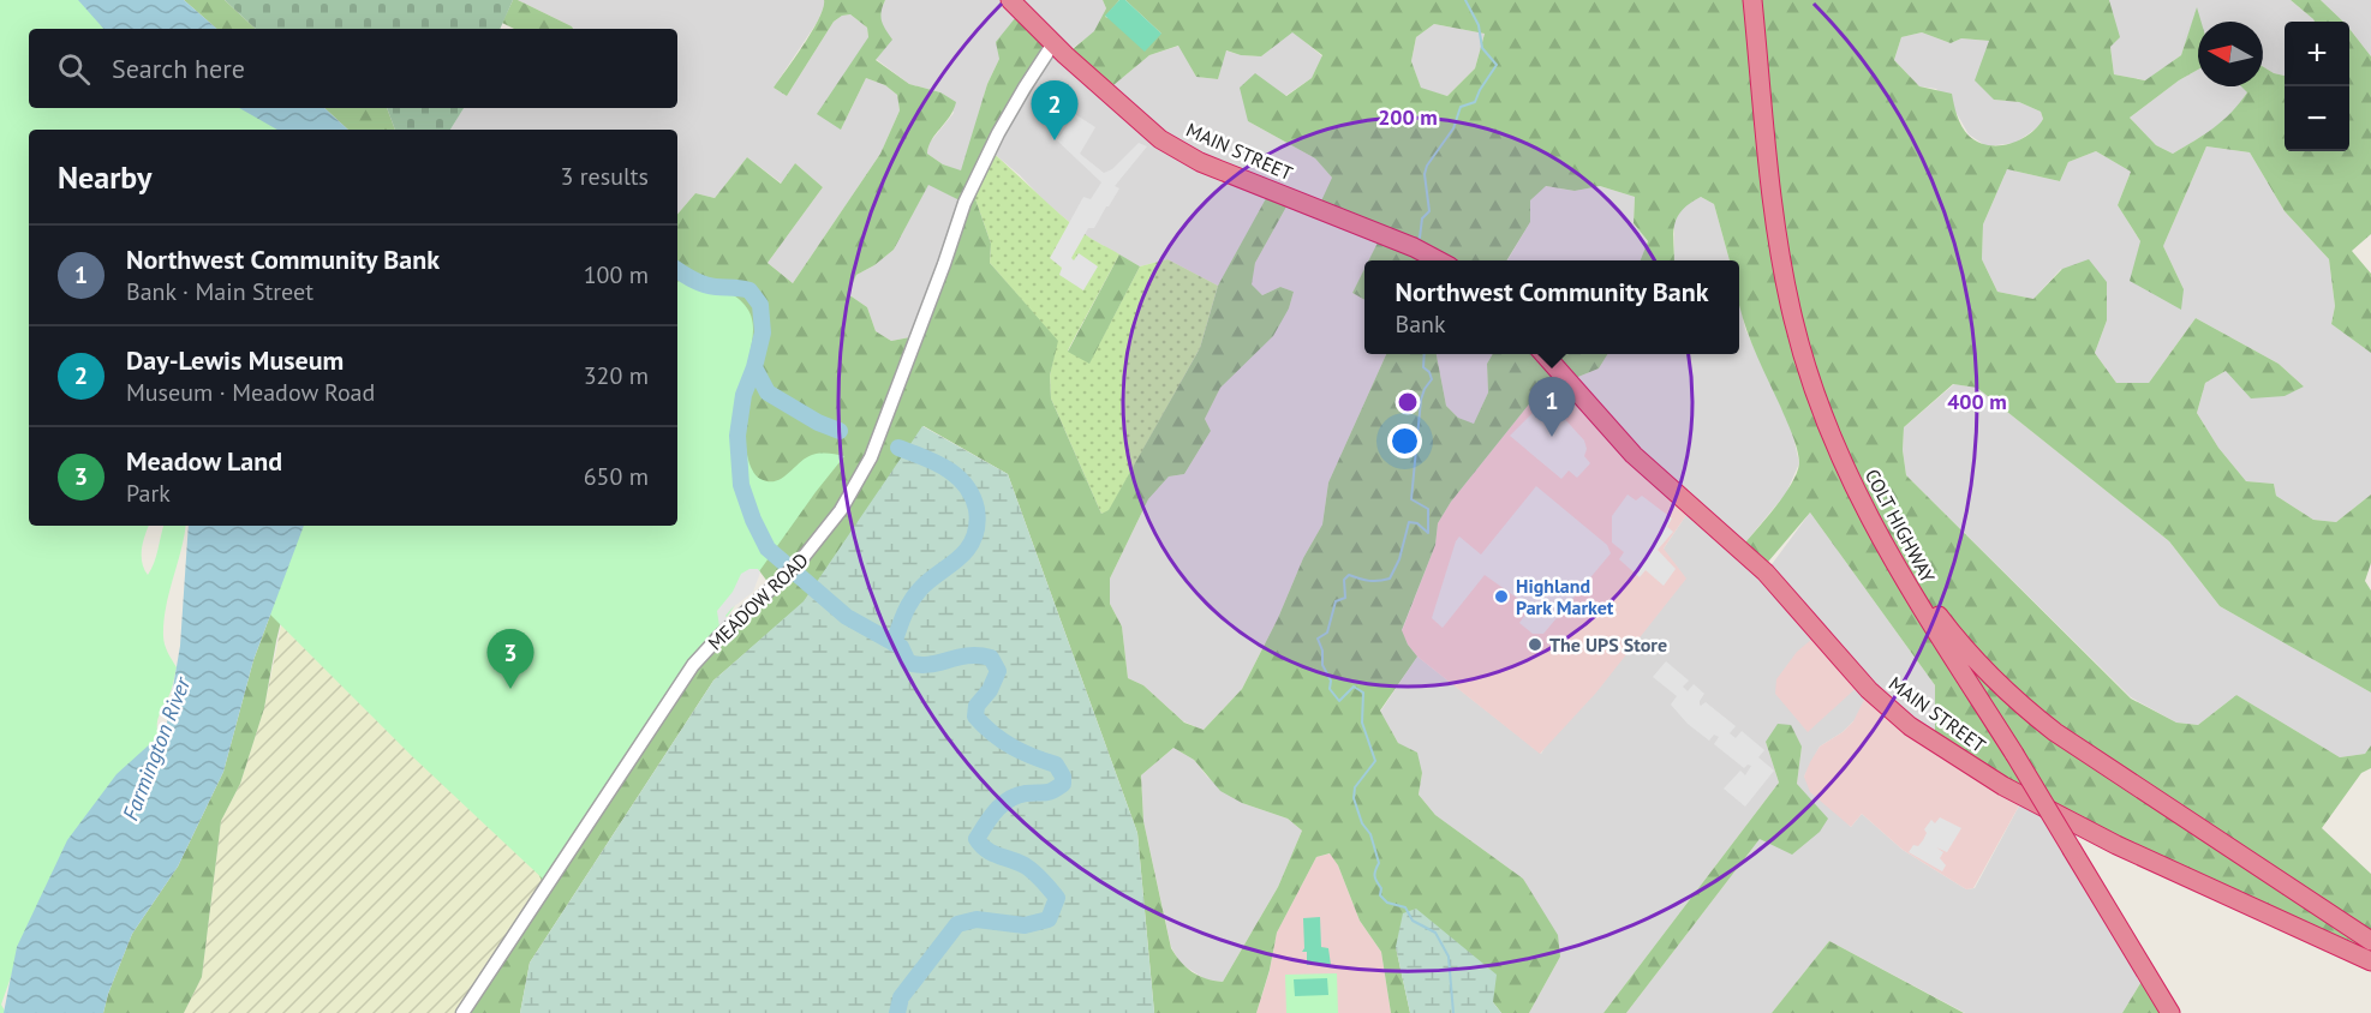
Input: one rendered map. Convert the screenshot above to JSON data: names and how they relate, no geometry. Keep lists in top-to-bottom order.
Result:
{
  "streets": {
    "highway": ["MAIN STREET", "COLT HIGHWAY"],
    "street": ["MEADOW ROAD"]
  },
  "crossings": [
    ["MAIN STREET", "MEADOW ROAD"]
  ],
  "water": ["Farmington River"],
  "places": ["Highland Park Market", "The UPS Store"],
  "north": "left",
  "page": {
    "map_buttons": ["+", "−"],
    "search": "Search here",
    "pins": ["2", "1", "3"],
    "heading": ["Nearby", "3 results"],
    "list": [
      {
        "mark": "1",
        "name": "Northwest Community Bank",
        "note": "Bank · Main Street",
        "value": "100 m"
      },
      {
        "mark": "2",
        "name": "Day-Lewis Museum",
        "note": "Museum · Meadow Road",
        "value": "320 m"
      },
      {
        "mark": "3",
        "name": "Meadow Land",
        "note": "Park",
        "value": "650 m"
      }
    ],
    "popup": ["Northwest Community Bank", "Bank"]
  },
  "rings": ["200 m", "400 m"]
}
